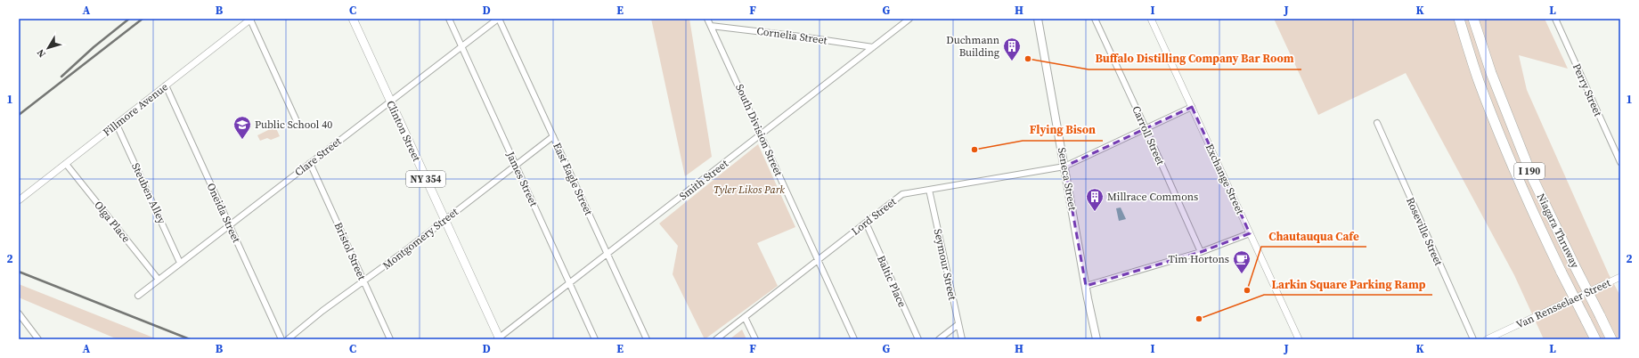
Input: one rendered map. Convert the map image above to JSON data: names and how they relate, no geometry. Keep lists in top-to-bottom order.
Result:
{
  "streets": {
    "highway": ["I 190", "Niagara Thruway"],
    "main road": ["Clinton Street", "NY 354", "Seneca Street"],
    "street": [
      "Cornelia Street",
      "Perry Street",
      "Fillmore Avenue",
      "South Division Street",
      "Carroll Street",
      "Clare Street",
      "James Street",
      "East Eagle Street",
      "Exchange Street",
      "Smith Street",
      "Steuben Alley",
      "Oneida Street",
      "Lord Street",
      "Olga Place",
      "Roseville Street",
      "Montgomery Street",
      "Bristol Street",
      "Seymour Street",
      "Baltic Place",
      "Van Rensselaer Street"
    ]
  },
  "crossings": [
    ["Cornelia Street", "South Division Street"],
    ["Cornelia Street", "Smith Street"],
    ["Fillmore Avenue", "Steuben Alley"],
    ["Fillmore Avenue", "Oneida Street"],
    ["Fillmore Avenue", "Olga Place"],
    ["South Division Street", "Smith Street"],
    ["South Division Street", "Lord Street"],
    ["Clinton Street", "Clare Street"],
    ["Clinton Street", "Smith Street"],
    ["Clinton Street", "Montgomery Street"],
    ["Carroll Street", "Lord Street"],
    ["Clare Street", "James Street"],
    ["Clare Street", "East Eagle Street"],
    ["Clare Street", "Steuben Alley"],
    ["Clare Street", "Oneida Street"],
    ["Clare Street", "Olga Place"],
    ["Clare Street", "Bristol Street"],
    ["James Street", "Smith Street"],
    ["James Street", "Montgomery Street"],
    ["East Eagle Street", "Smith Street"],
    ["East Eagle Street", "Montgomery Street"],
    ["Seneca Street", "Lord Street"],
    ["Exchange Street", "Lord Street"],
    ["Lord Street", "Seymour Street"],
    ["Lord Street", "Baltic Place"],
    ["Montgomery Street", "Bristol Street"]
  ],
  "parks": ["Tyler Likos Park"],
  "places": {
    "other": [
      "Buffalo Distilling Company Bar Room",
      "Flying Bison",
      "Chautauqua Cafe",
      "Larkin Square Parking Ramp"
    ],
    "building": ["Duchmann Building", "Millrace Commons"],
    "school or university": ["Public School 40"],
    "cafe": ["Tim Hortons"]
  },
  "north": "bottom left",
  "grid": {
    "columns": [
      "A",
      "B",
      "C",
      "D",
      "E",
      "F",
      "G",
      "H",
      "I",
      "J",
      "K",
      "L"
    ],
    "rows": ["1", "2"]
  }
}
